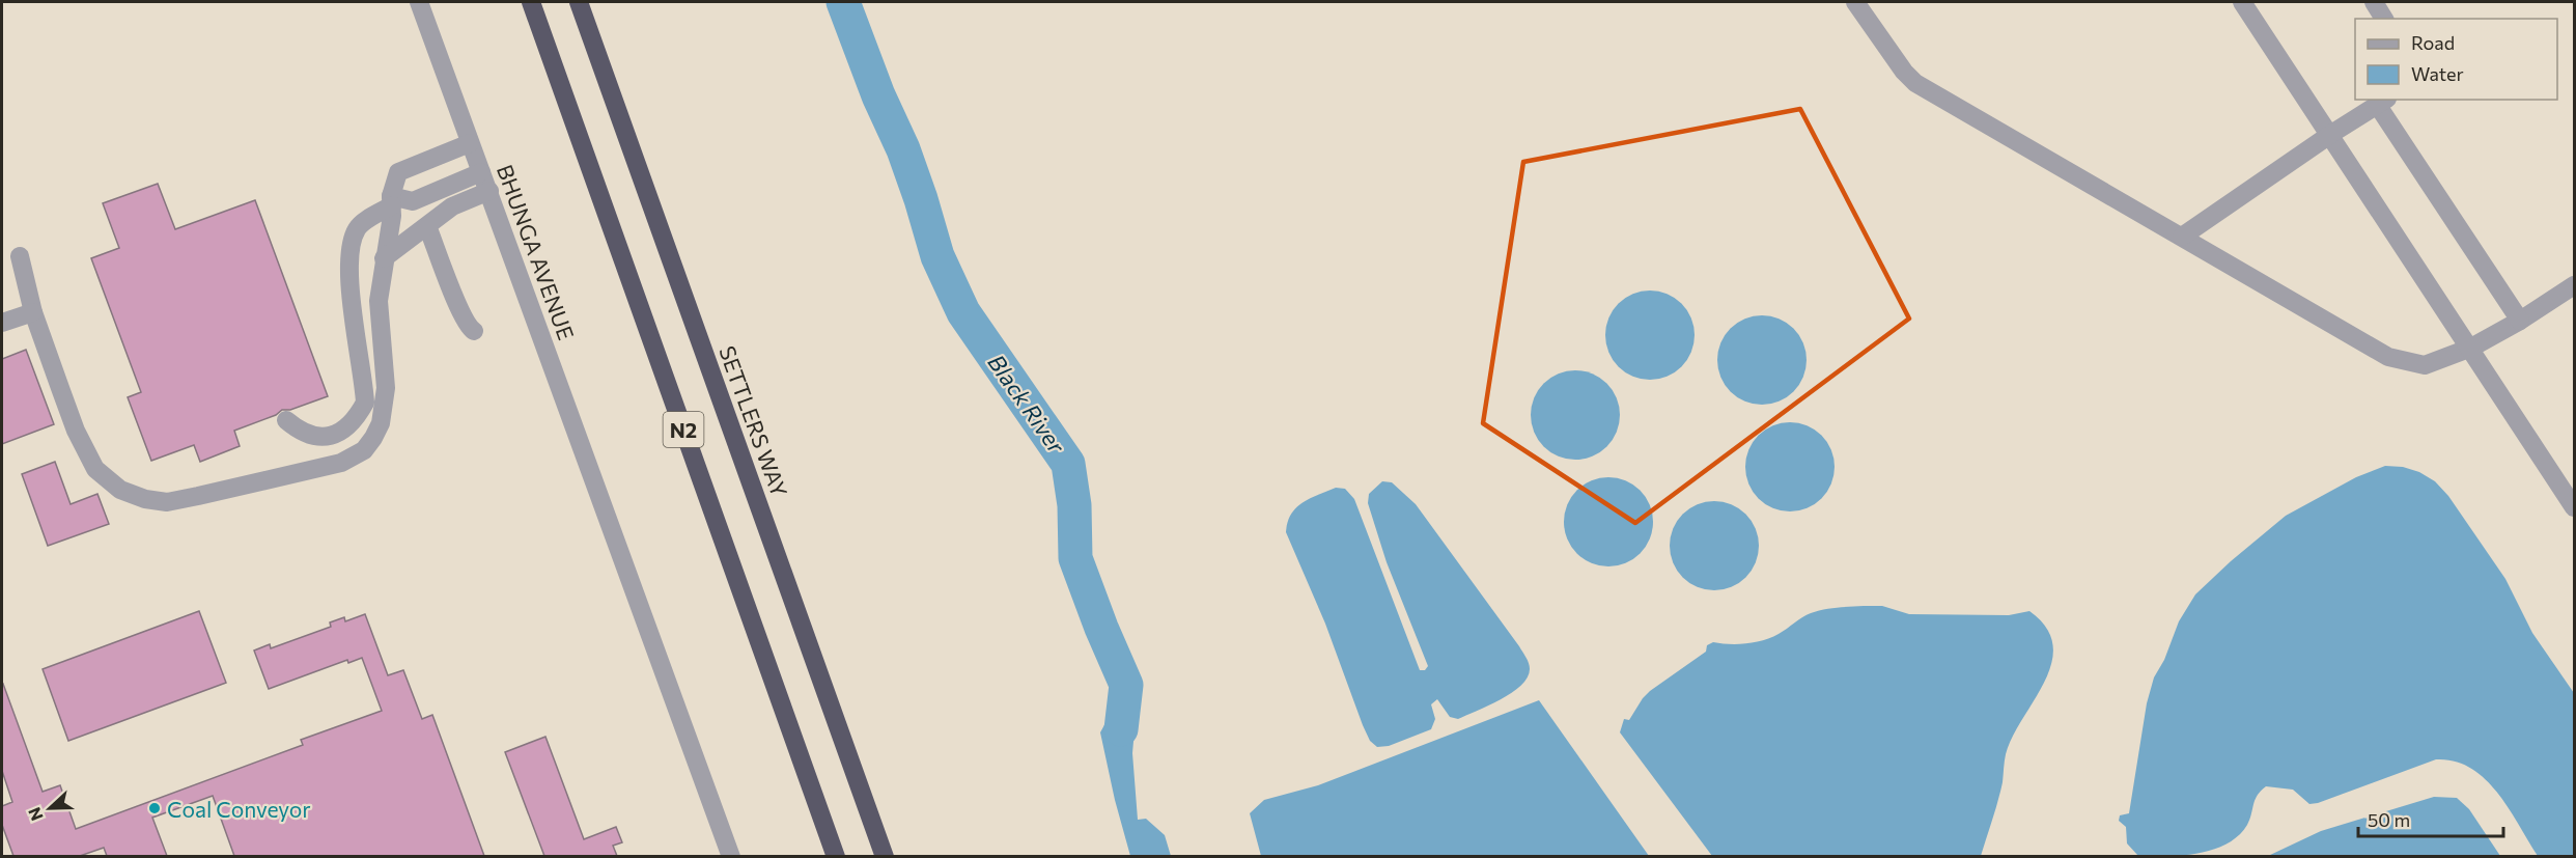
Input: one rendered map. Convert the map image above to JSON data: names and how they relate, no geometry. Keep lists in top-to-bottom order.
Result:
{
  "streets": {
    "highway": ["SETTLERS WAY", "N2"],
    "lane": ["BHUNGA AVENUE"]
  },
  "water": ["Black River"],
  "places": ["Coal Conveyor"],
  "legend": ["Road", "Water"],
  "scale_bar": "50 m",
  "north": "left"
}
